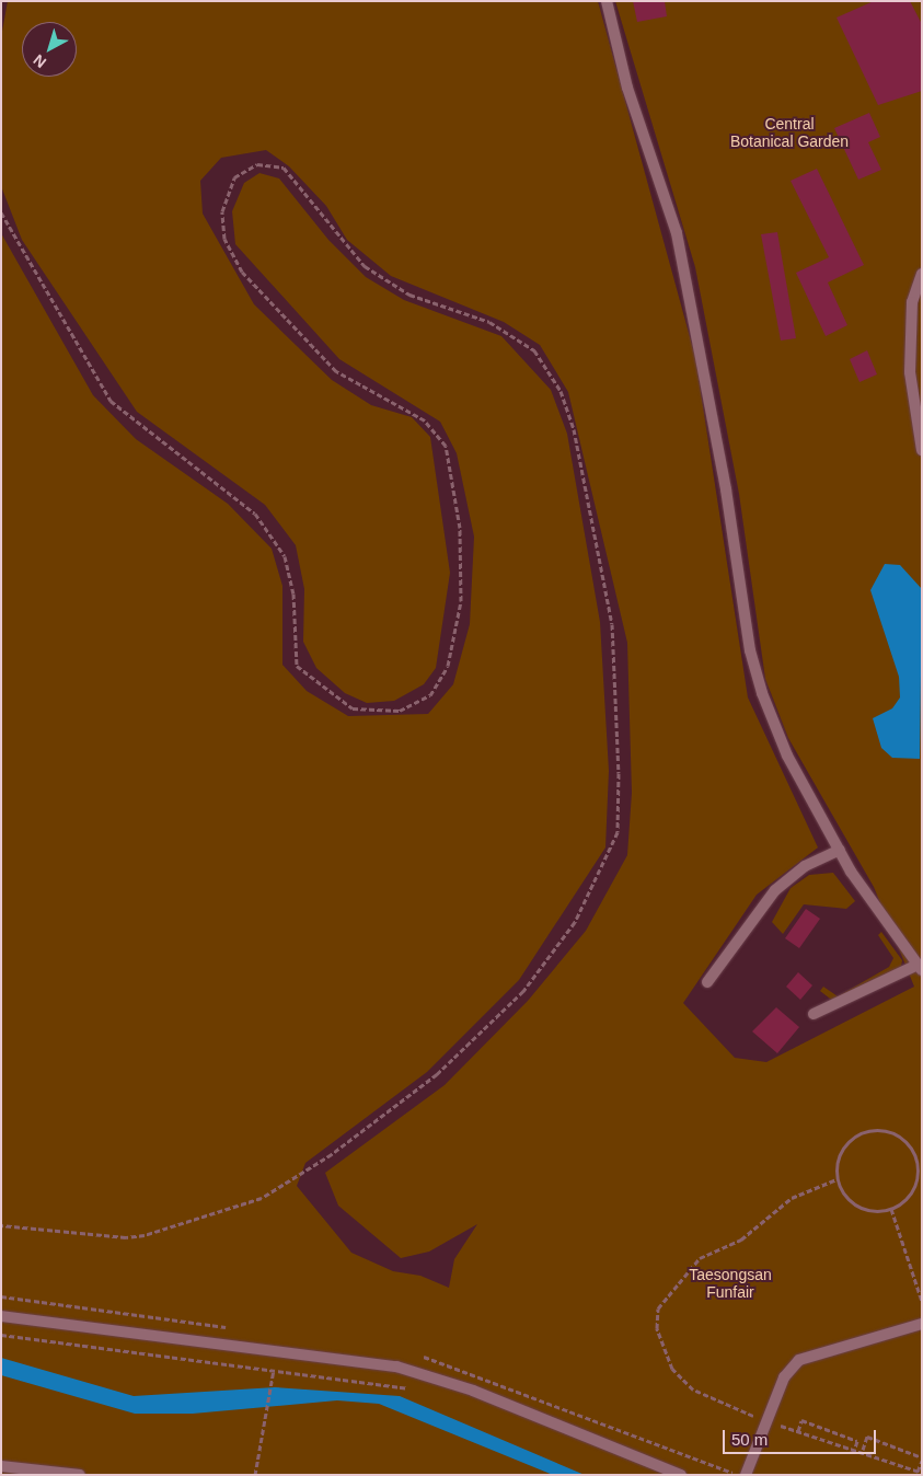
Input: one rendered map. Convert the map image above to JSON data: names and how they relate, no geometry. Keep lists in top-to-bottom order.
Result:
{
  "parks": ["Central Botanical Garden", "Taesongsan Funfair"],
  "scale_bar": "50 m",
  "north": "bottom left"
}
